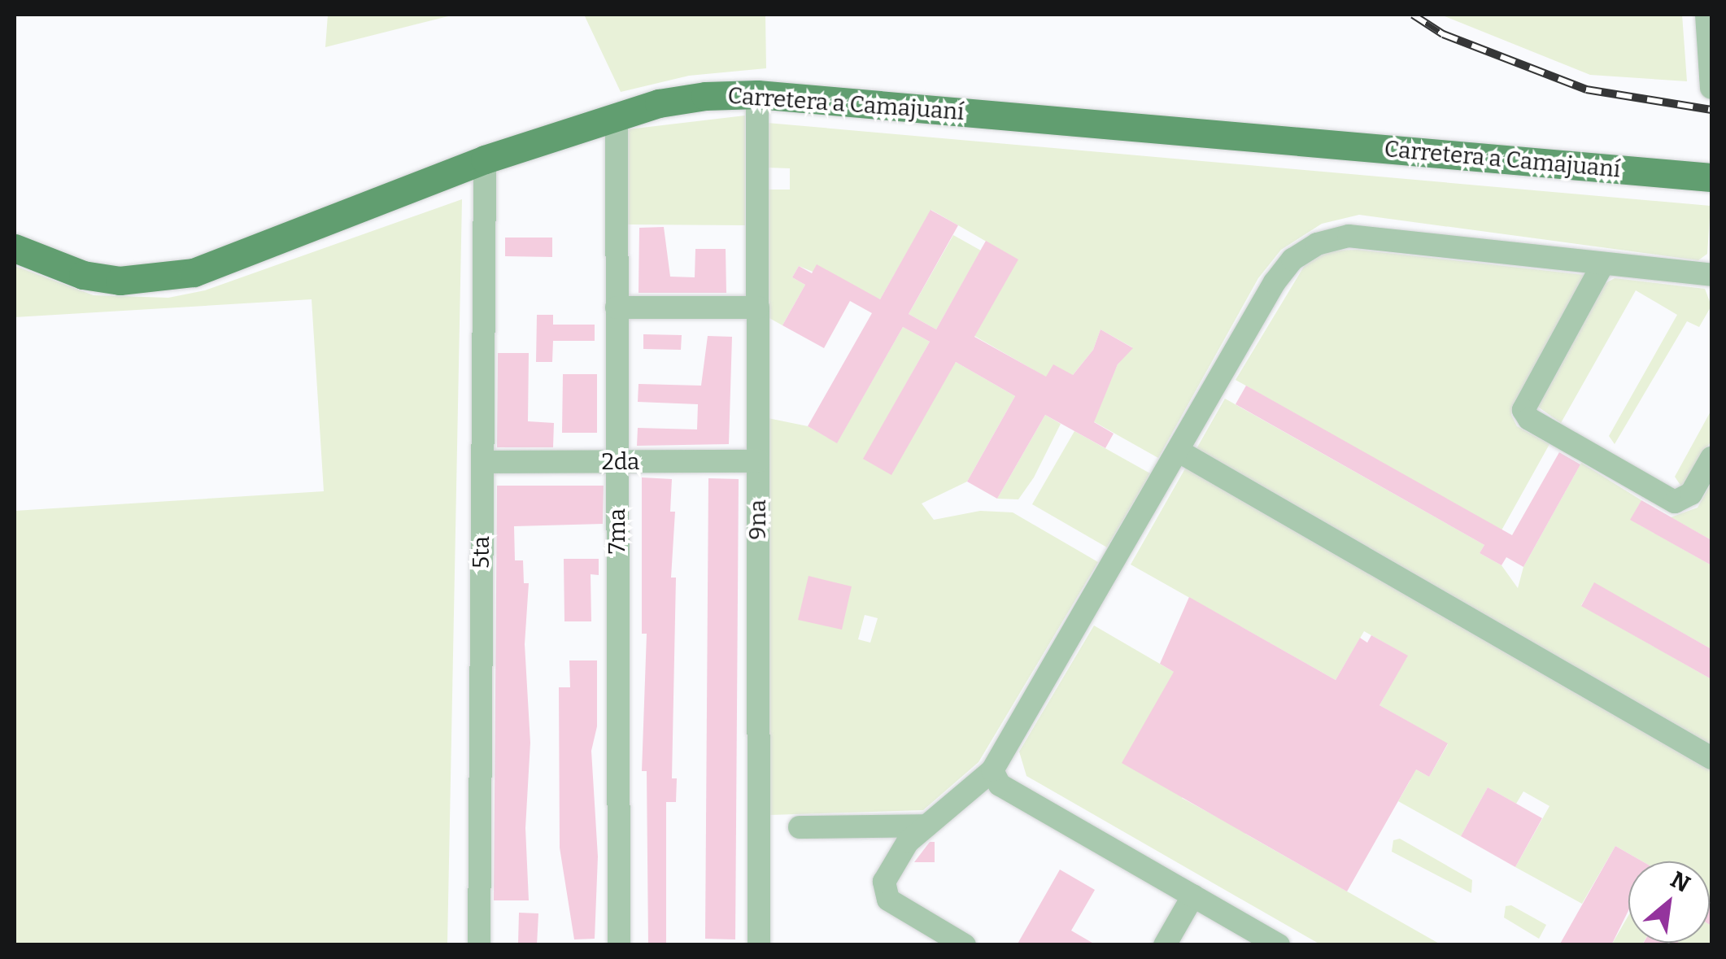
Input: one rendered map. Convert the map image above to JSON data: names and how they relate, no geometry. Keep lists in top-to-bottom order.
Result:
{
  "streets": {
    "main road": ["Carretera a Camajuaní"],
    "street": [
      "2da",
      "9na",
      "7ma",
      "5ta"
    ]
  },
  "crossings": [
    ["Carretera a Camajuaní", "9na"],
    ["Carretera a Camajuaní", "7ma"],
    ["Carretera a Camajuaní", "5ta"],
    ["2da", "9na"],
    ["2da", "7ma"],
    ["2da", "5ta"]
  ],
  "north": "top right"
}
